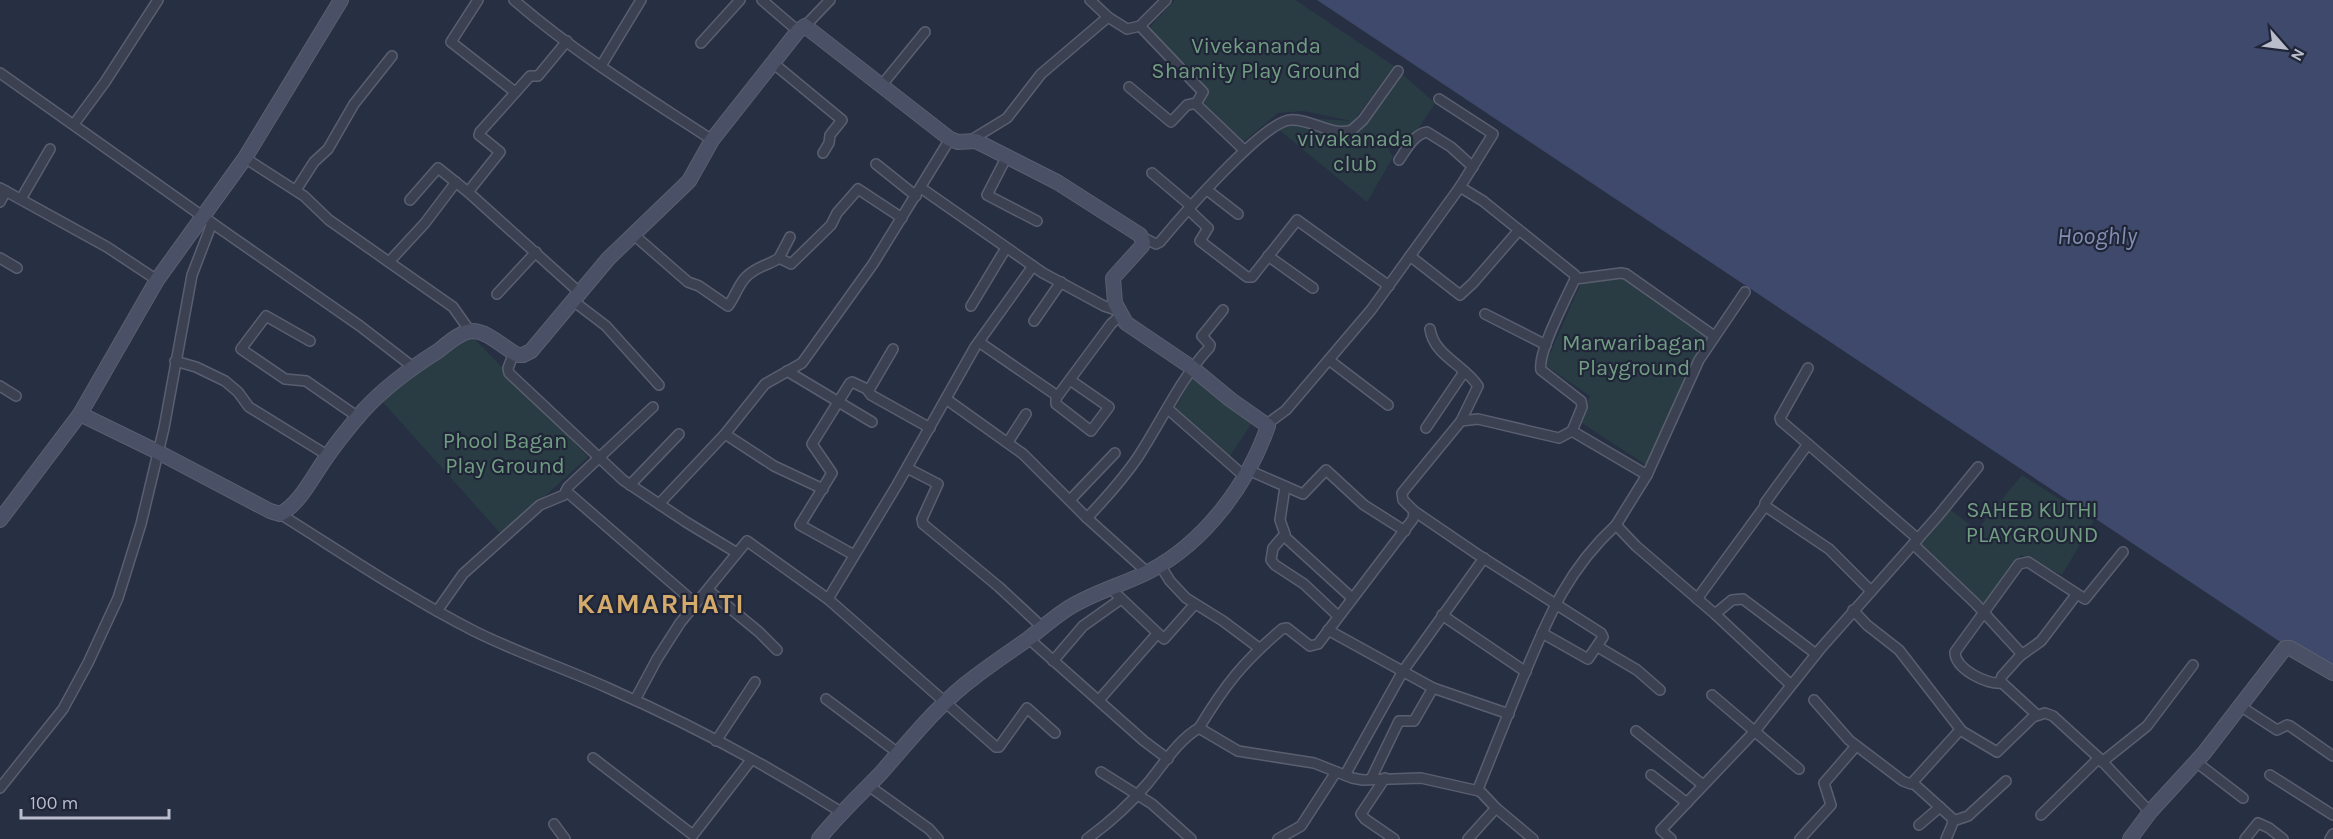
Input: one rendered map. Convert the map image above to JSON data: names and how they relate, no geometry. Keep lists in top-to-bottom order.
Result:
{
  "districts": ["KAMARHATI"],
  "water": ["Hooghly"],
  "parks": [
    "Vivekananda Shamity Play Ground",
    "vivakanada club",
    "Marwaribagan Playground",
    "Phool Bagan Play Ground",
    "SAHEB KUTHI PLAYGROUND"
  ],
  "scale_bar": "100 m",
  "north": "bottom right"
}
